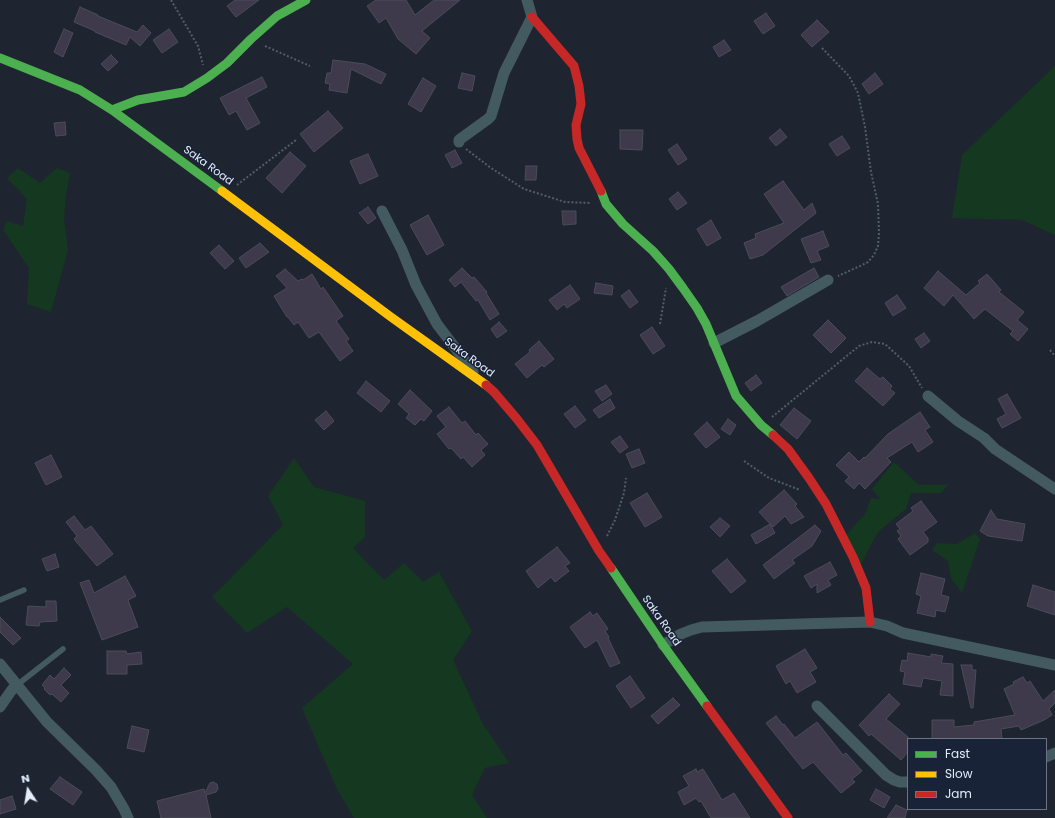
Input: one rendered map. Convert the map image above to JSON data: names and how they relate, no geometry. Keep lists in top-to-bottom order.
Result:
{
  "streets": {
    "main road": ["Saka Road"]
  },
  "legend": ["Fast", "Slow", "Jam"],
  "north": "top"
}
